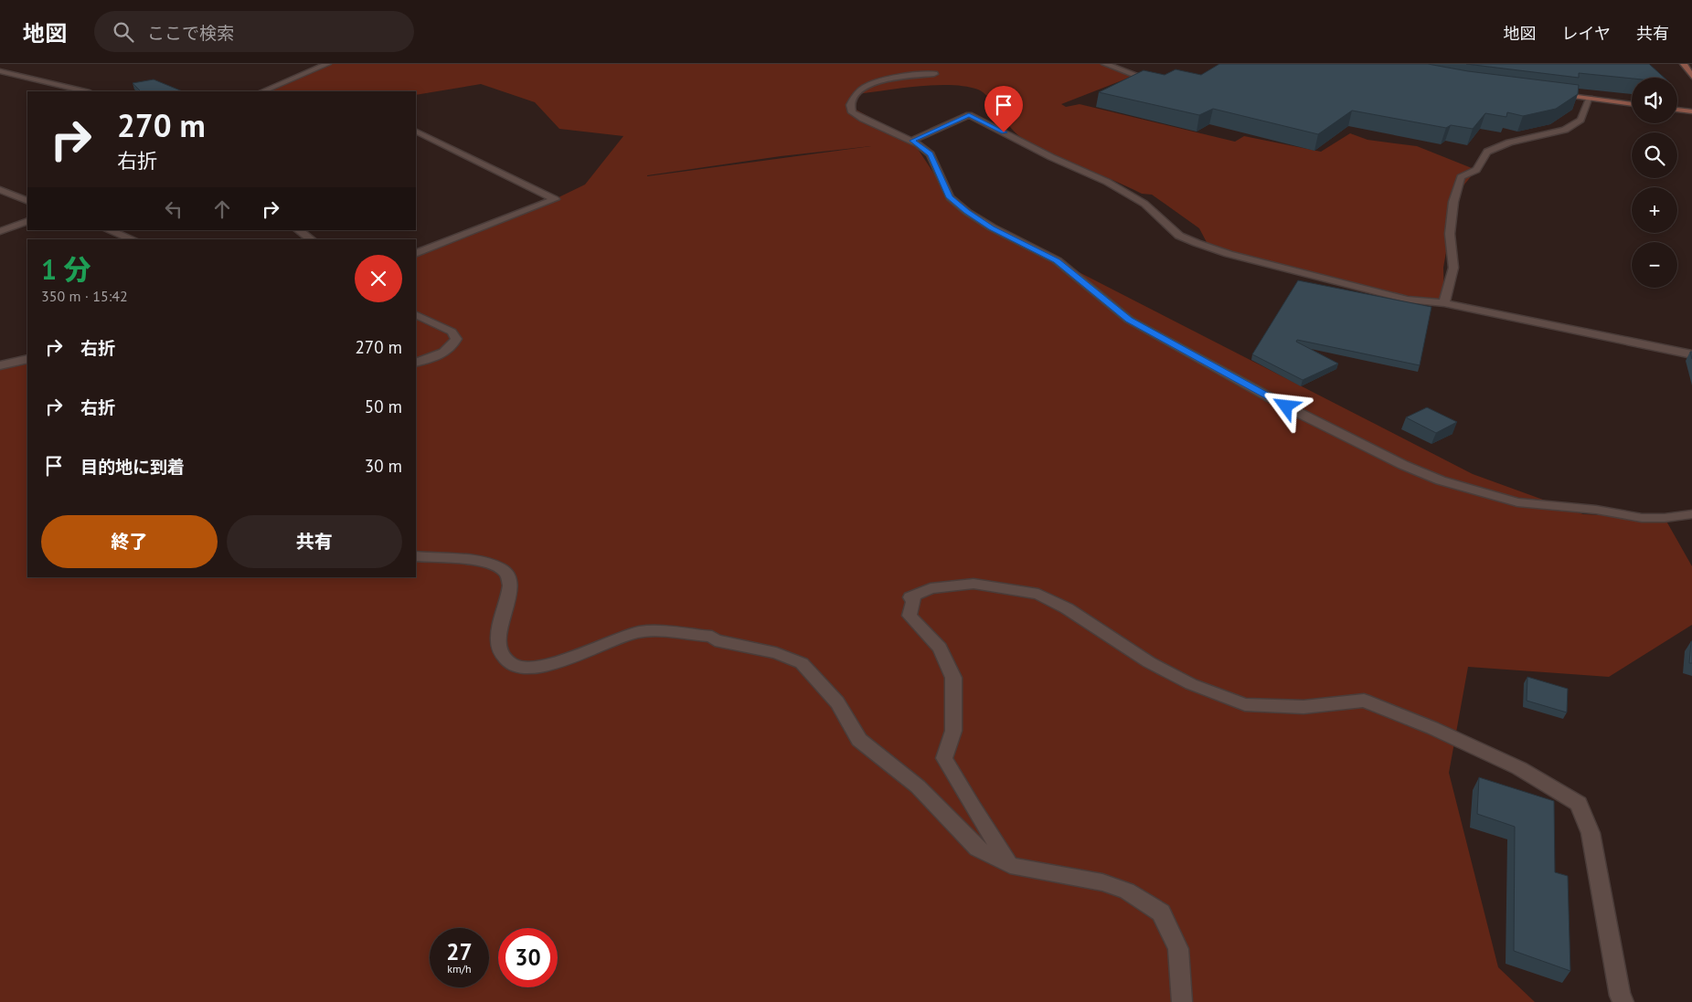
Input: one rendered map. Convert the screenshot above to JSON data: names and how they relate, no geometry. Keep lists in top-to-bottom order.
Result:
{
  "page": {
    "header": "地図",
    "search": "ここで検索",
    "nav": ["地図", "レイヤ", "共有"],
    "map_buttons": ["+", "−"],
    "turn": ["270 m", "右折"],
    "heading": ["1 分", "350 m · 15:42"],
    "list": [
      {
        "name": "右折",
        "value": "270 m"
      },
      {
        "name": "右折",
        "value": "50 m"
      },
      {
        "name": "目的地に到着",
        "value": "30 m"
      }
    ],
    "buttons": ["終了", "共有"],
    "speed": "27 km/h",
    "limit": "30"
  }
}
